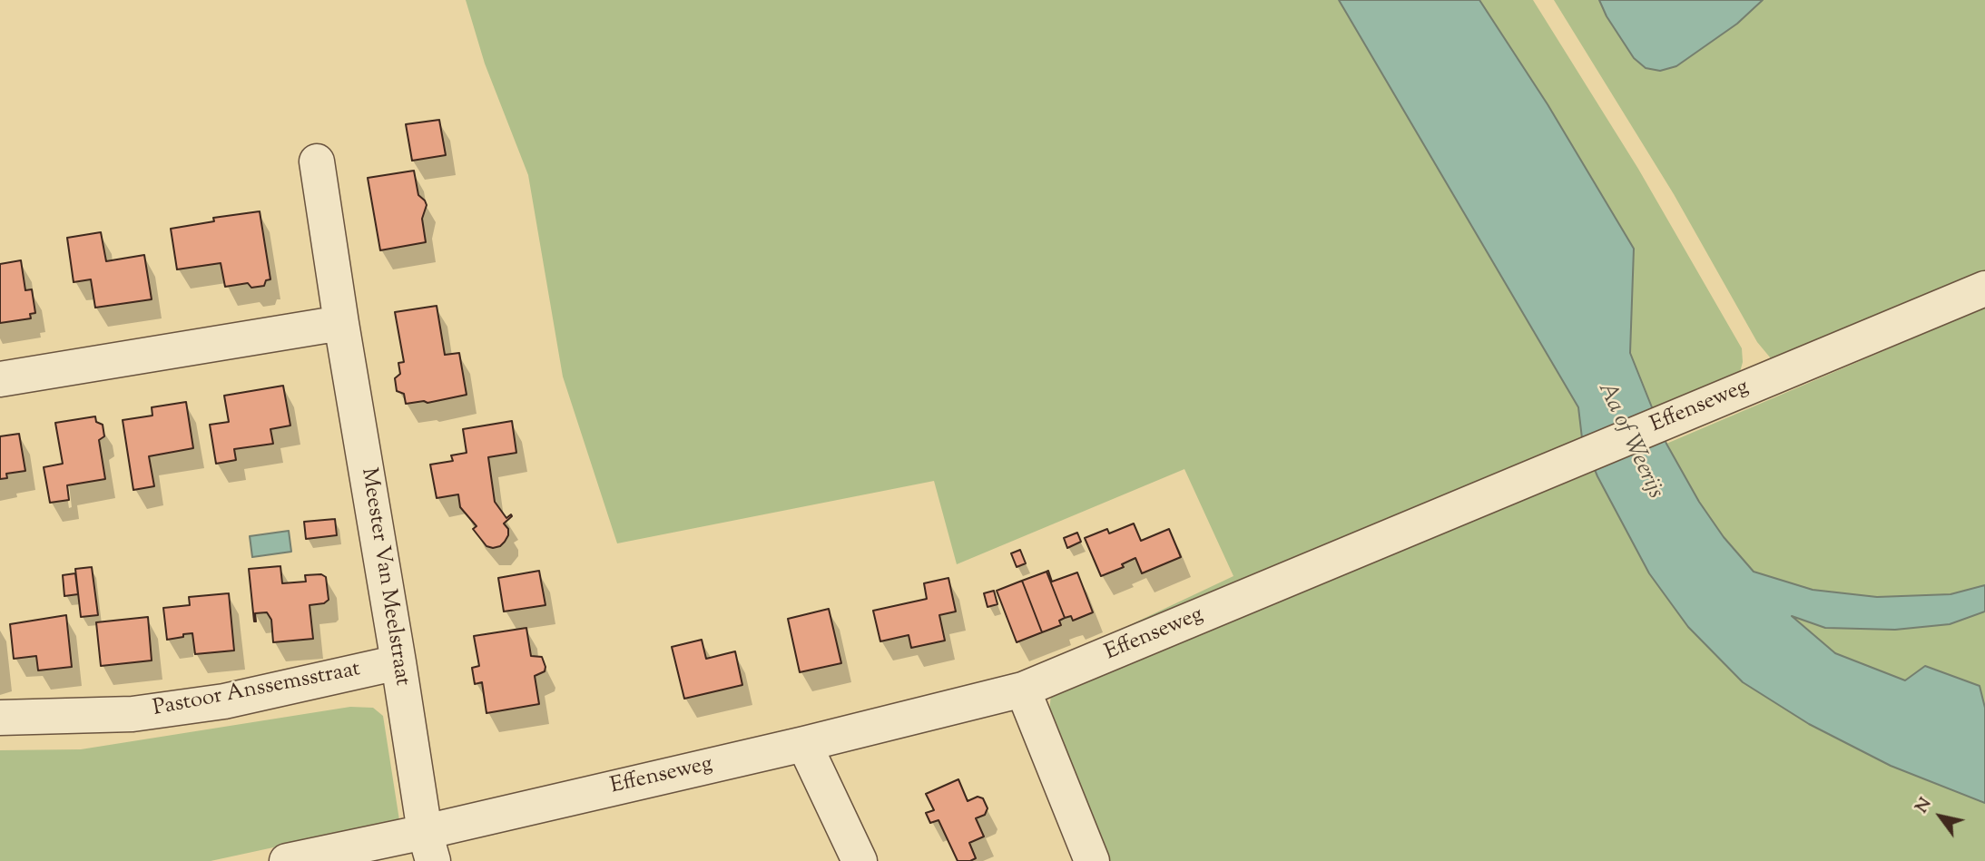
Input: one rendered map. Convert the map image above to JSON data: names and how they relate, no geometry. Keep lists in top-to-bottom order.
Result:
{
  "streets": {
    "street": ["Effenseweg", "Meester Van Meelstraat", "Pastoor Anssemsstraat"]
  },
  "crossings": [
    ["Effenseweg", "Meester Van Meelstraat"],
    ["Meester Van Meelstraat", "Pastoor Anssemsstraat"]
  ],
  "water": ["Aa of Weerijs"],
  "north": "top left"
}
